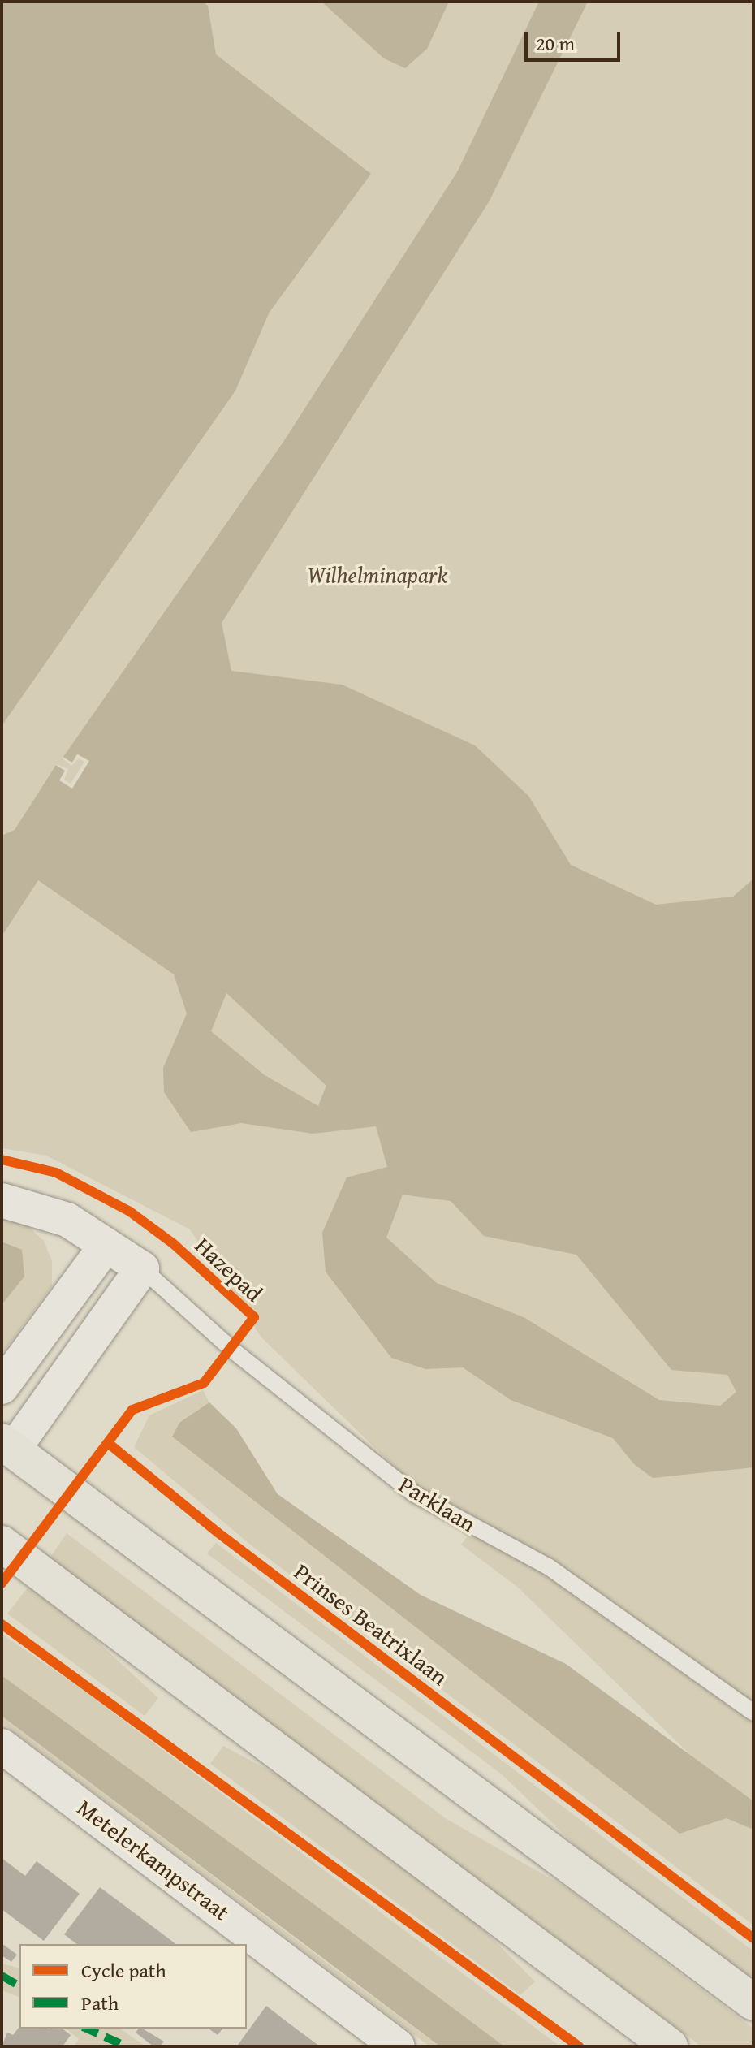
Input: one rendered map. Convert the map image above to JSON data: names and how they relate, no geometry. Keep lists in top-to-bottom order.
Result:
{
  "streets": {
    "street": ["Metelerkampstraat"],
    "lane": ["Parklaan"],
    "cycle path": ["Hazepad", "Prinses Beatrixlaan"]
  },
  "parks": ["Wilhelminapark"],
  "legend": ["Cycle path", "Path"],
  "scale_bar": "20 m"
}
